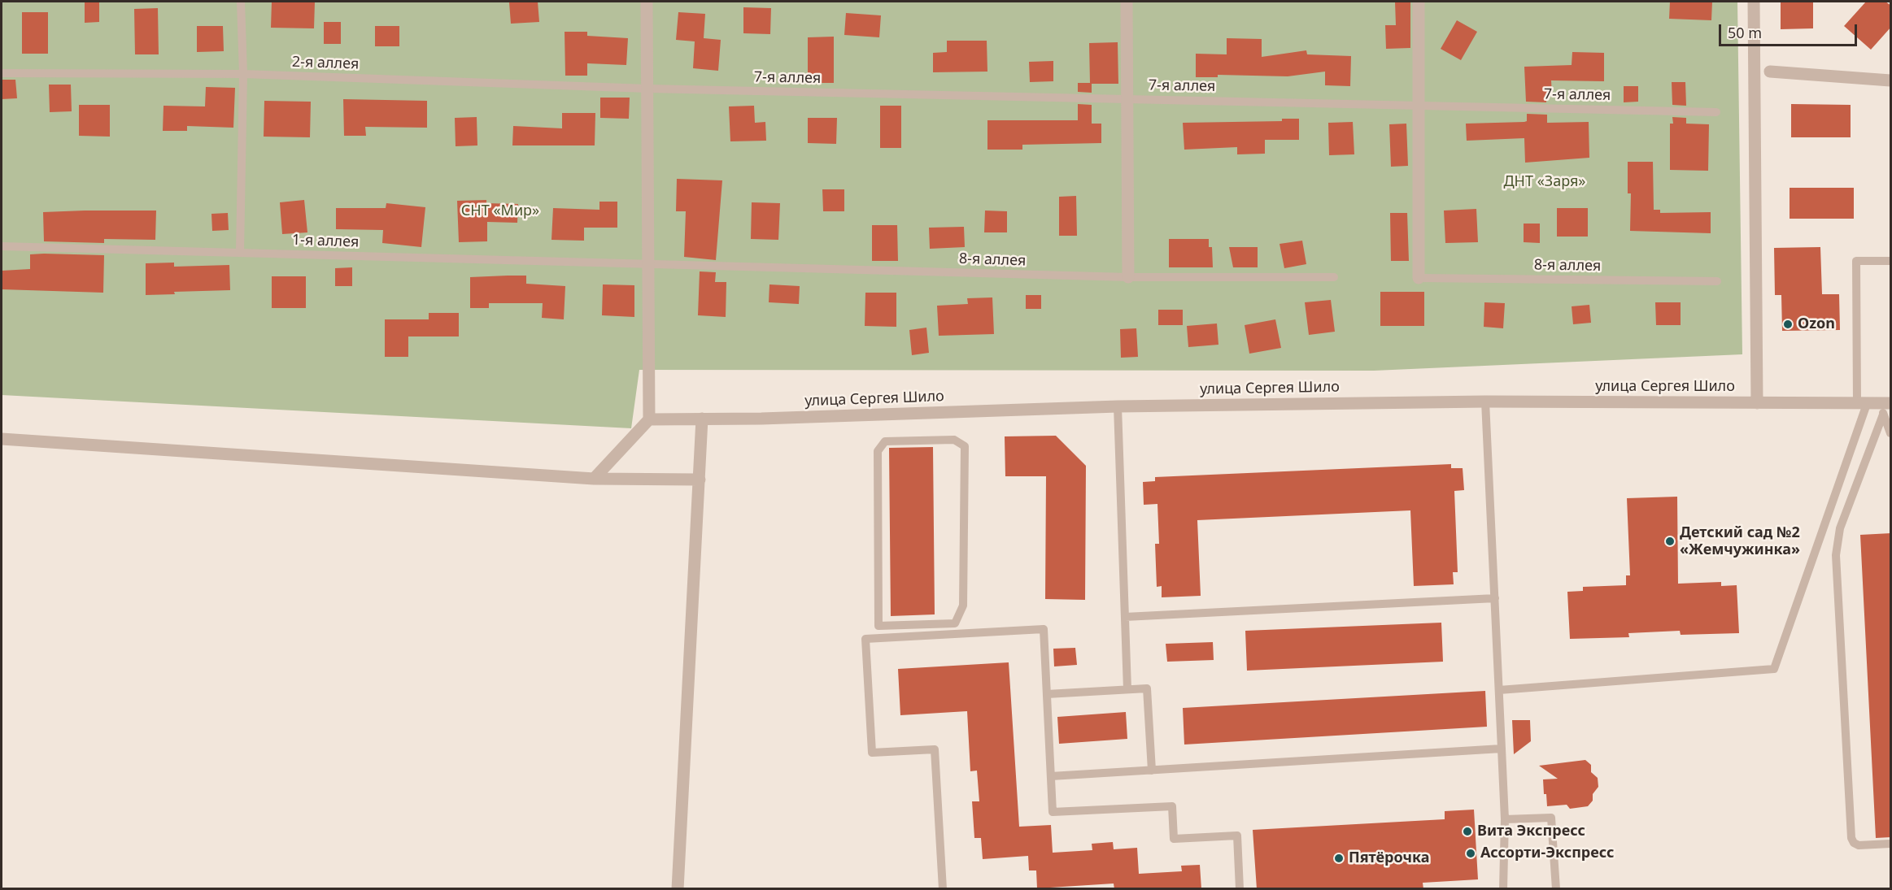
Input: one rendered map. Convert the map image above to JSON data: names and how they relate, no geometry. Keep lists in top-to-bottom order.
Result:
{
  "streets": {
    "street": ["улица Сергея Шило"],
    "lane": [
      "2-я аллея",
      "7-я аллея",
      "1-я аллея",
      "8-я аллея"
    ]
  },
  "crossings": [
    ["2-я аллея", "7-я аллея"],
    ["1-я аллея", "8-я аллея"]
  ],
  "parks": ["ДНТ «Заря»", "СНТ «Мир»"],
  "places": [
    "Ozon",
    "Детский сад №2 «Жемчужинка»",
    "Вита Экспресс",
    "Ассорти-Экспресс",
    "Пятёрочка"
  ],
  "scale_bar": "50 m"
}
